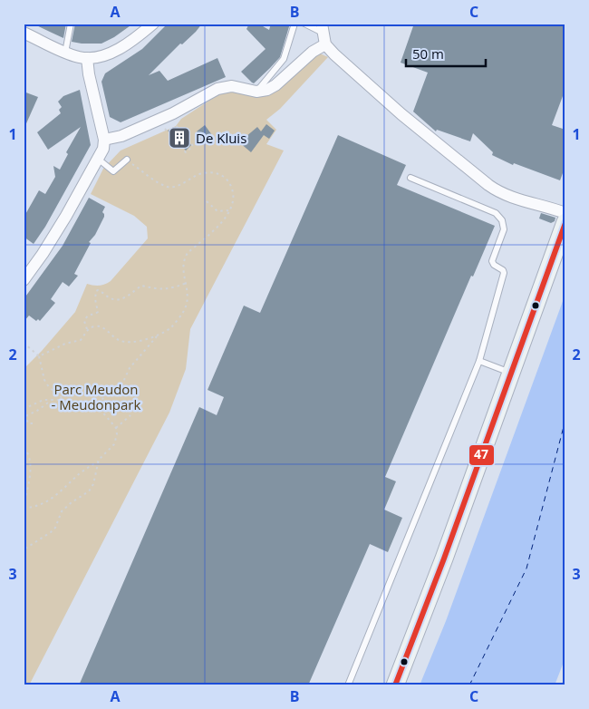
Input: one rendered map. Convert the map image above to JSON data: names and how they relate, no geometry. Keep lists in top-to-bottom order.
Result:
{
  "parks": ["Parc Meudon - Meudonpark"],
  "places": {
    "building": ["De Kluis"]
  },
  "lines": ["transit line 47"],
  "scale_bar": "50 m",
  "grid": {
    "columns": ["A", "B", "C"],
    "rows": ["1", "2", "3"]
  }
}
